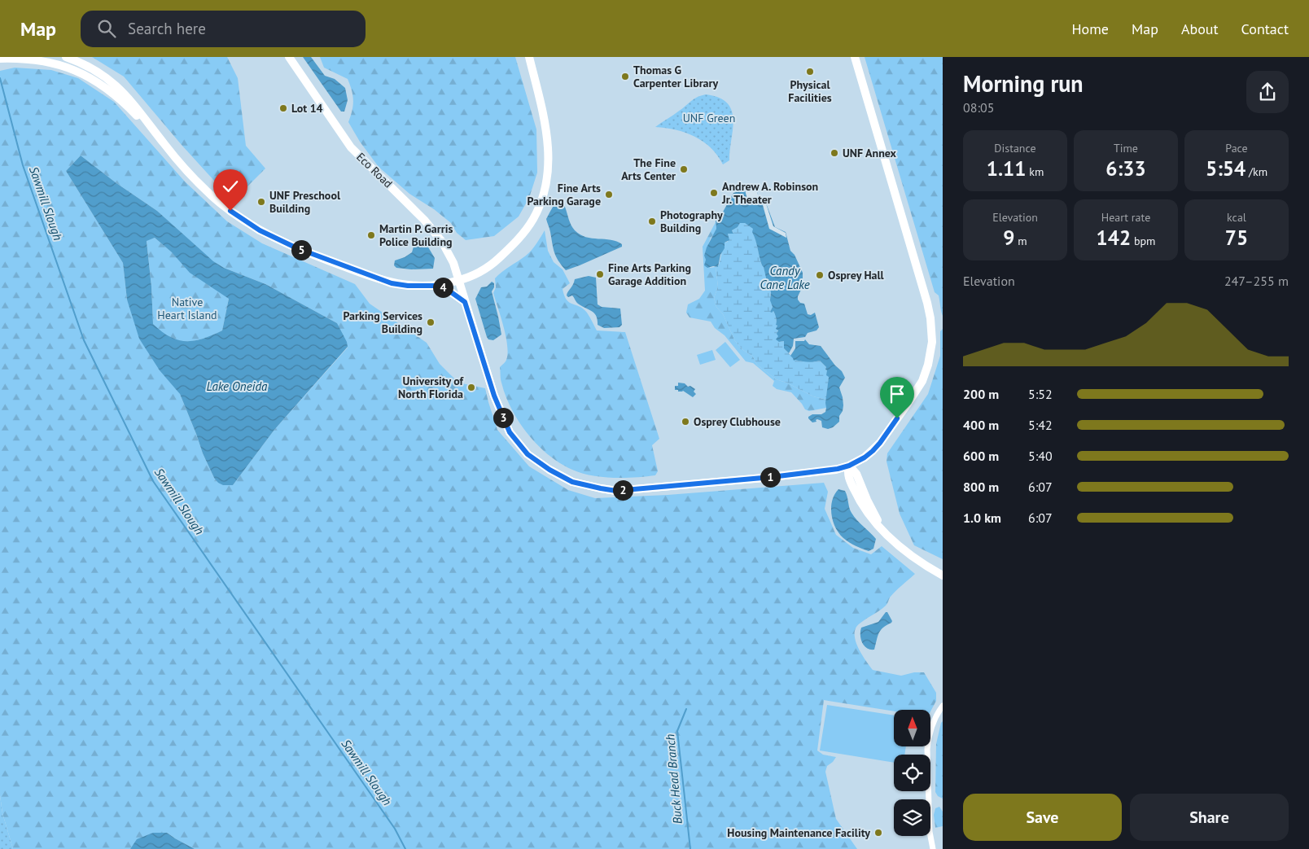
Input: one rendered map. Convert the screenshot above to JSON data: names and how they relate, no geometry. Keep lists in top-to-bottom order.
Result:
{
  "streets": {
    "street": ["Eco Road"]
  },
  "water": [
    "Sawmill Slough",
    "Candy Cane Lake",
    "Lake Oneida",
    "Buck Head Branch"
  ],
  "parks": ["UNF Green", "Native Heart Island"],
  "places": [
    "Physical Facilities",
    "Thomas G Carpenter Library",
    "Lot 14",
    "UNF Annex",
    "The Fine Arts Center",
    "Andrew A. Robinson Jr. Theater",
    "Fine Arts Parking Garage",
    "UNF Preschool Building",
    "Photography Building",
    "Martin P. Garris Police Building",
    "Fine Arts Parking Garage Addition",
    "Osprey Hall",
    "Parking Services Building",
    "University of North Florida",
    "Osprey Clubhouse",
    "Housing Maintenance Facility"
  ],
  "north": "top",
  "page": {
    "header": "Map",
    "search": "Search here",
    "nav": [
      "Home",
      "Map",
      "About",
      "Contact"
    ],
    "heading": ["Morning run", "08:05"],
    "stats": [
      ["Distance", "1.11 km"],
      ["Time", "6:33"],
      ["Pace", "5:54 /km"],
      ["Elevation", "9 m"],
      ["Heart rate", "142 bpm"],
      ["kcal", "75"]
    ],
    "pins": [
      "5",
      "4",
      "3",
      "1",
      "2"
    ],
    "chart": ["Elevation", "247–255 m"],
    "list": [
      {
        "name": "200 m",
        "note": "5:52"
      },
      {
        "name": "400 m",
        "note": "5:42"
      },
      {
        "name": "600 m",
        "note": "5:40"
      },
      {
        "name": "800 m",
        "note": "6:07"
      },
      {
        "name": "1.0 km",
        "note": "6:07"
      }
    ],
    "buttons": ["Save", "Share"]
  }
}
